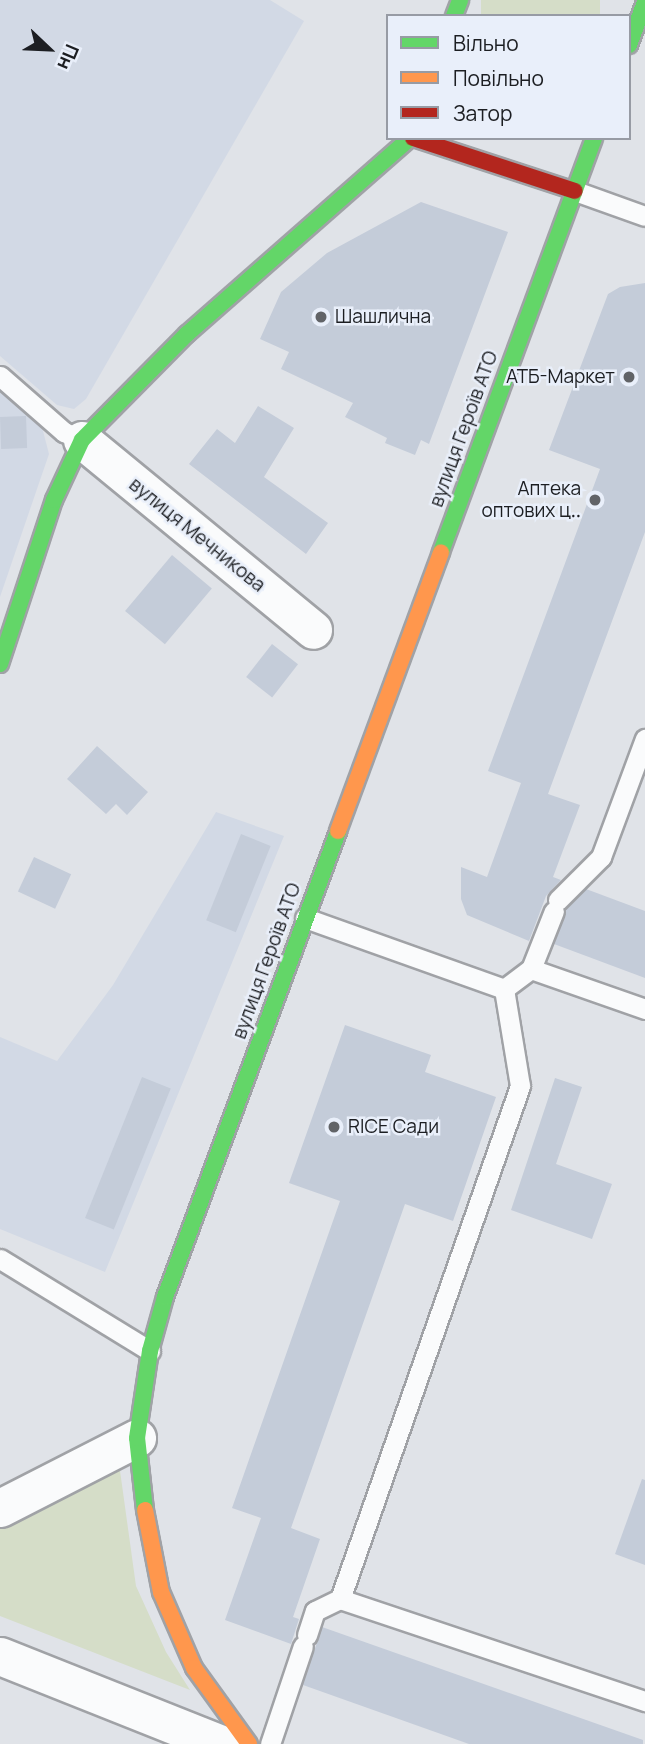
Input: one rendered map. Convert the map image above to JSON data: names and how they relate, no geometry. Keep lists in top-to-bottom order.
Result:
{
  "streets": {
    "street": ["вулиця Героїв АТО", "вулиця Мечникова"]
  },
  "places": [
    "Шашлична",
    "АТБ-Маркет",
    "Аптека оптових ц‥",
    "RICE Сади"
  ],
  "legend": ["Вільно", "Повільно", "Затор"],
  "north": "bottom right"
}
